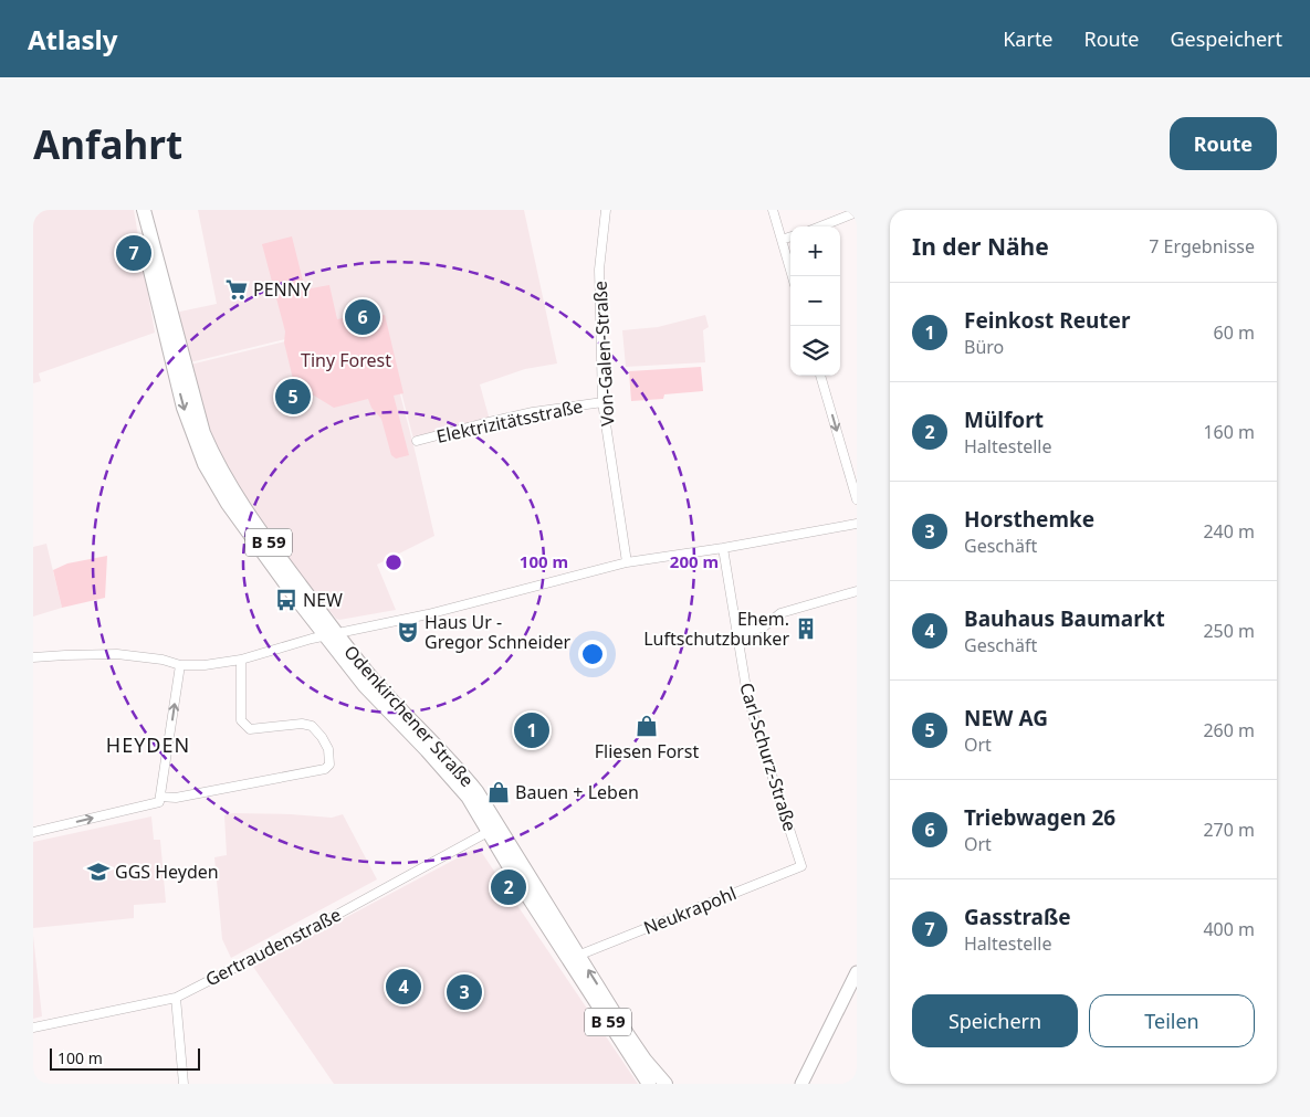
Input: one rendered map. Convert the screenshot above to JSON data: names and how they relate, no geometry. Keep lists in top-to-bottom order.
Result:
{
  "streets": {
    "main road": ["B 59", "Odenkirchener Straße"],
    "street": [
      "Von-Galen-Straße",
      "Elektrizitätsstraße",
      "Carl-Schurz-Straße",
      "Neukrapohl",
      "Gertraudenstraße"
    ]
  },
  "crossings": [
    ["Von-Galen-Straße", "Elektrizitätsstraße"],
    ["Odenkirchener Straße", "Neukrapohl"],
    ["Odenkirchener Straße", "Gertraudenstraße"],
    ["Carl-Schurz-Straße", "Neukrapohl"]
  ],
  "districts": ["HEYDEN"],
  "parks": ["Tiny Forest"],
  "places": {
    "supermarket": ["PENNY"],
    "bus stop": ["NEW"],
    "building": ["Ehem. Luftschutzbunker"],
    "theatre": ["Haus Ur - Gregor Schneider"],
    "shop": ["Fliesen Forst", "Bauen + Leben"],
    "school or university": ["GGS Heyden"]
  },
  "scale_bar": "100 m",
  "page": {
    "header": "Atlasly",
    "nav": ["Karte", "Route", "Gespeichert"],
    "buttons": [
      "Route",
      ["Speichern", "Teilen"]
    ],
    "title": "Anfahrt",
    "heading": ["In der Nähe", "7 Ergebnisse"],
    "map_buttons": ["+", "−"],
    "pins": [
      "7",
      "6",
      "5",
      "1",
      "2",
      "4",
      "3"
    ],
    "list": [
      {
        "mark": "1",
        "name": "Feinkost Reuter",
        "note": "Büro",
        "value": "60 m"
      },
      {
        "mark": "2",
        "name": "Mülfort",
        "note": "Haltestelle",
        "value": "160 m"
      },
      {
        "mark": "3",
        "name": "Horsthemke",
        "note": "Geschäft",
        "value": "240 m"
      },
      {
        "mark": "4",
        "name": "Bauhaus Baumarkt",
        "note": "Geschäft",
        "value": "250 m"
      },
      {
        "mark": "5",
        "name": "NEW AG",
        "note": "Ort",
        "value": "260 m"
      },
      {
        "mark": "6",
        "name": "Triebwagen 26",
        "note": "Ort",
        "value": "270 m"
      },
      {
        "mark": "7",
        "name": "Gasstraße",
        "note": "Haltestelle",
        "value": "400 m"
      }
    ],
    "scale": "100 m"
  },
  "rings": ["100 m", "200 m"]
}
